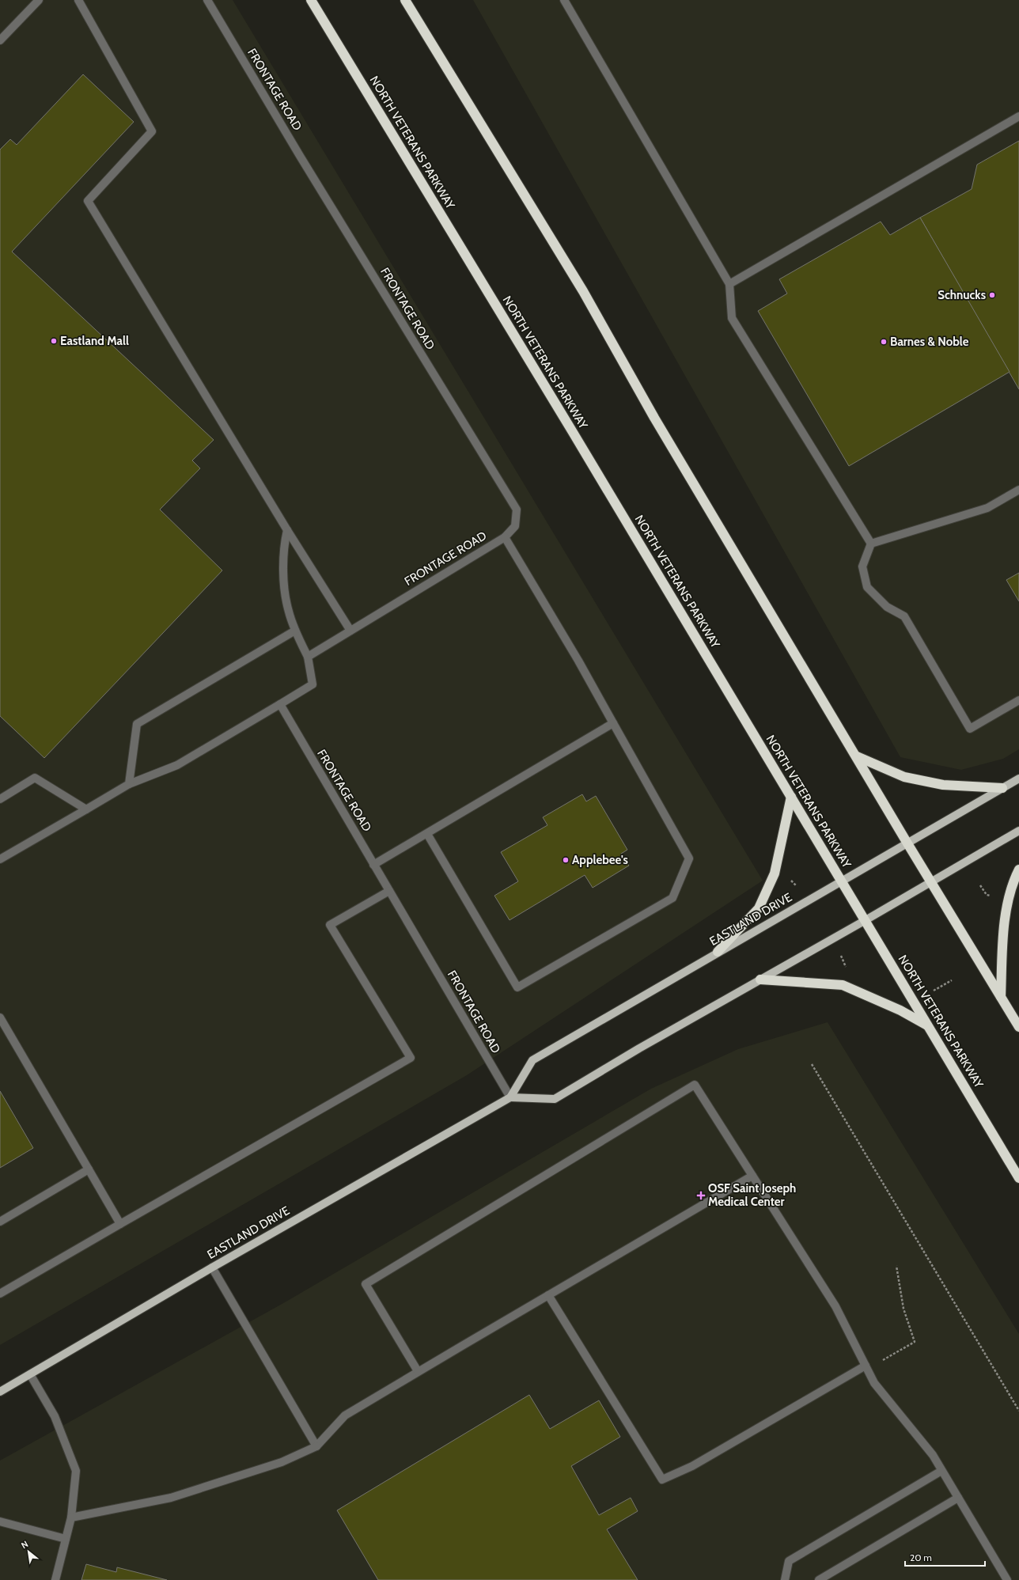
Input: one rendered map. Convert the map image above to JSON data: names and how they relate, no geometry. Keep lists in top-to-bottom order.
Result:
{
  "streets": {
    "highway": ["NORTH VETERANS PARKWAY"],
    "main road": ["EASTLAND DRIVE"],
    "street": ["FRONTAGE ROAD"]
  },
  "crossings": [
    ["FRONTAGE ROAD", "EASTLAND DRIVE"],
    ["NORTH VETERANS PARKWAY", "EASTLAND DRIVE"]
  ],
  "places": {
    "other": [
      "Schnucks",
      "Eastland Mall",
      "Barnes & Noble",
      "Applebee's"
    ],
    "health": ["OSF Saint Joseph Medical Center"]
  },
  "scale_bar": "20 m",
  "north": "top left"
}
